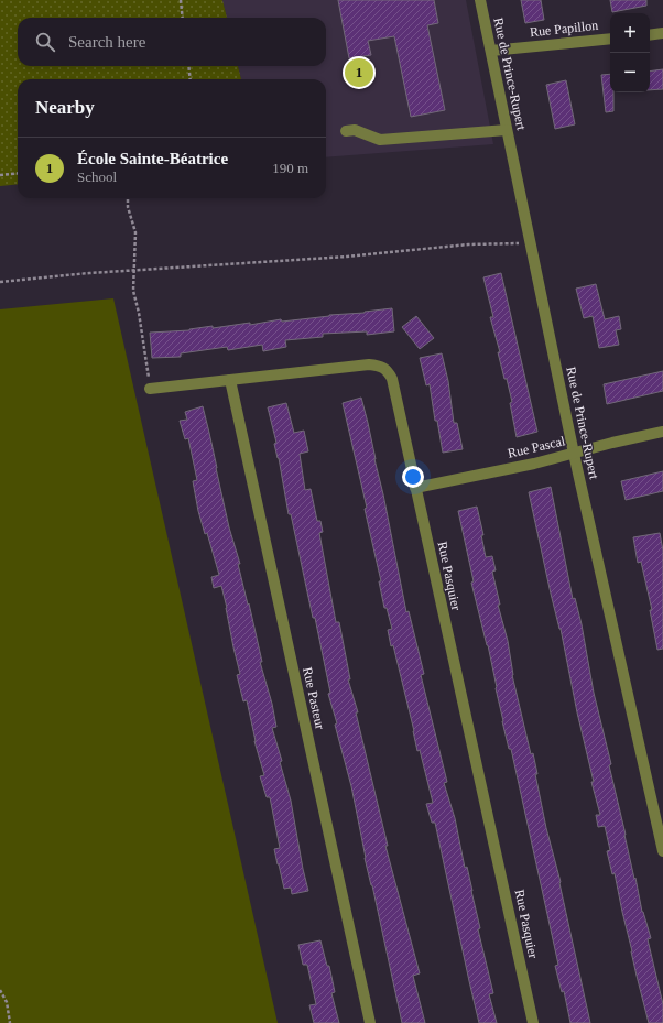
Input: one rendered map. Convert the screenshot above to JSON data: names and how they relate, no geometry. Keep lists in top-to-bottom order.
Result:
{
  "streets": {
    "street": [
      "Rue Papillon",
      "Rue de Prince-Rupert",
      "Rue Pascal",
      "Rue Pasquier",
      "Rue Pasteur"
    ]
  },
  "crossings": [
    ["Rue Papillon", "Rue de Prince-Rupert"],
    ["Rue de Prince-Rupert", "Rue Pascal"],
    ["Rue Pascal", "Rue Pasquier"],
    ["Rue Pasquier", "Rue Pasteur"]
  ],
  "page": {
    "map_buttons": ["+", "−"],
    "search": "Search here",
    "pins": "1",
    "heading": "Nearby",
    "list": [
      {
        "mark": "1",
        "name": "École Sainte-Béatrice",
        "note": "School",
        "value": "190 m"
      }
    ]
  }
}
